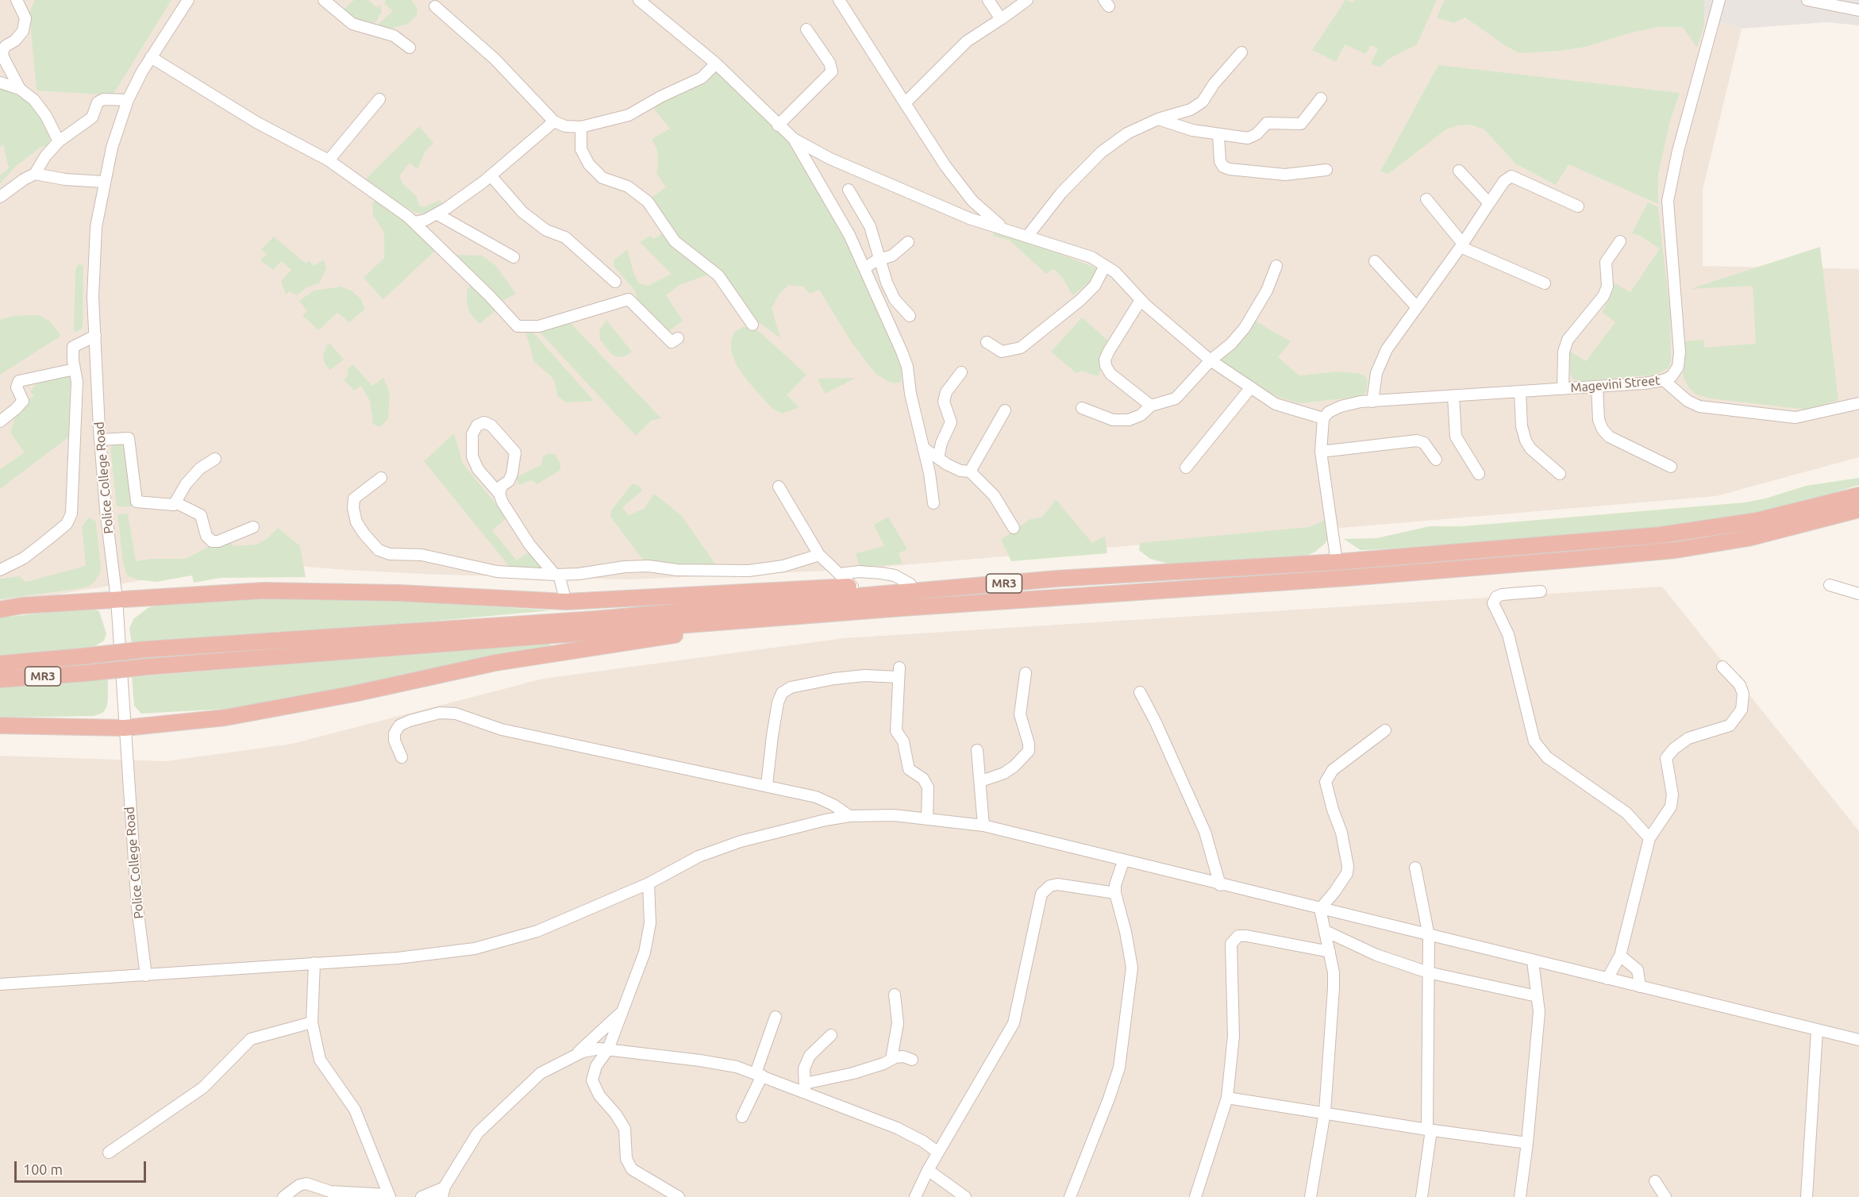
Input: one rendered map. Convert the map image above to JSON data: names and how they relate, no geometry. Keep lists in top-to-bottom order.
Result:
{
  "streets": {
    "highway": ["MR3"],
    "street": ["Magevini Street", "Police College Road"]
  },
  "scale_bar": "100 m"
}
